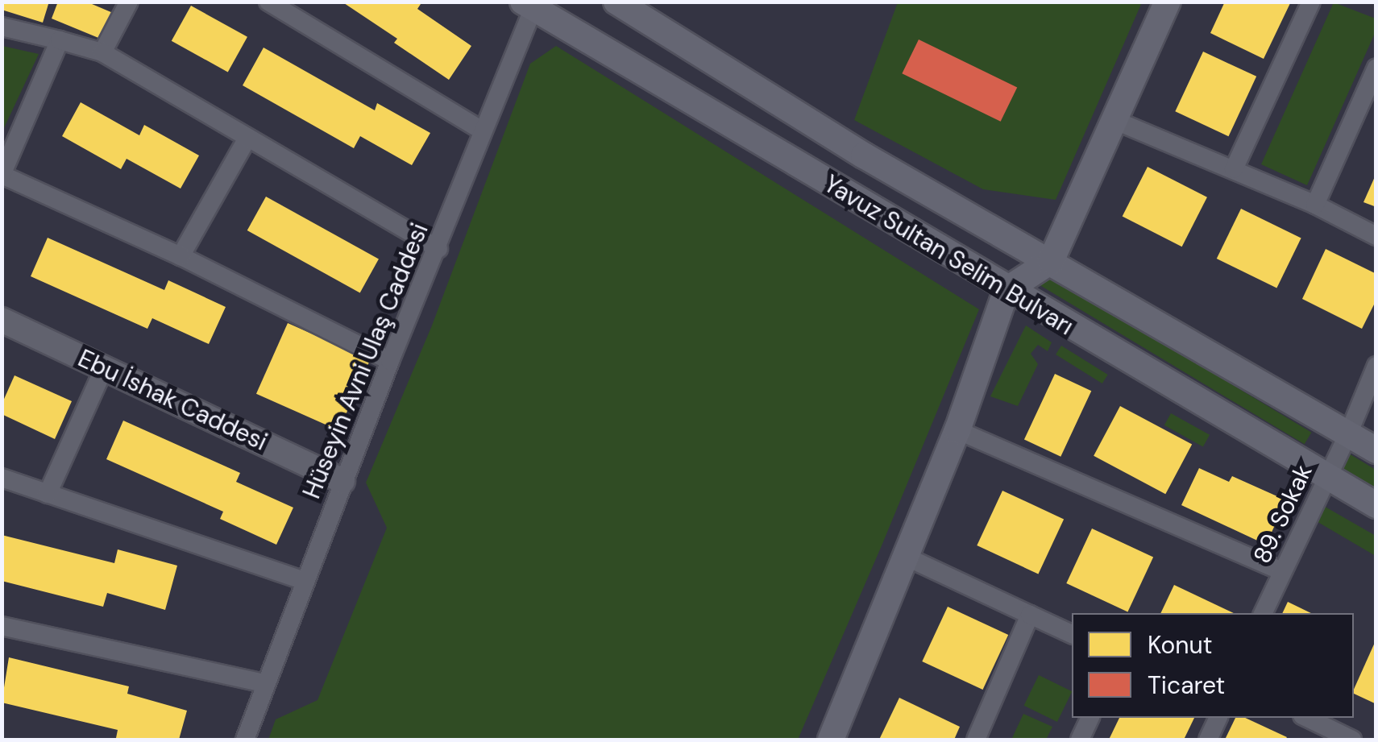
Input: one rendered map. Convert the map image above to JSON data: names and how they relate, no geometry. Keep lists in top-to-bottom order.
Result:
{
  "streets": {
    "main road": ["Yavuz Sultan Selim Bulvarı"],
    "street": ["Hüseyin Avni Ulaş Caddesi", "Ebu İshak Caddesi", "89. Sokak"]
  },
  "crossings": [
    ["Yavuz Sultan Selim Bulvarı", "Hüseyin Avni Ulaş Caddesi"],
    ["Yavuz Sultan Selim Bulvarı", "89. Sokak"],
    ["Hüseyin Avni Ulaş Caddesi", "Ebu İshak Caddesi"]
  ],
  "legend": ["Konut", "Ticaret"]
}
